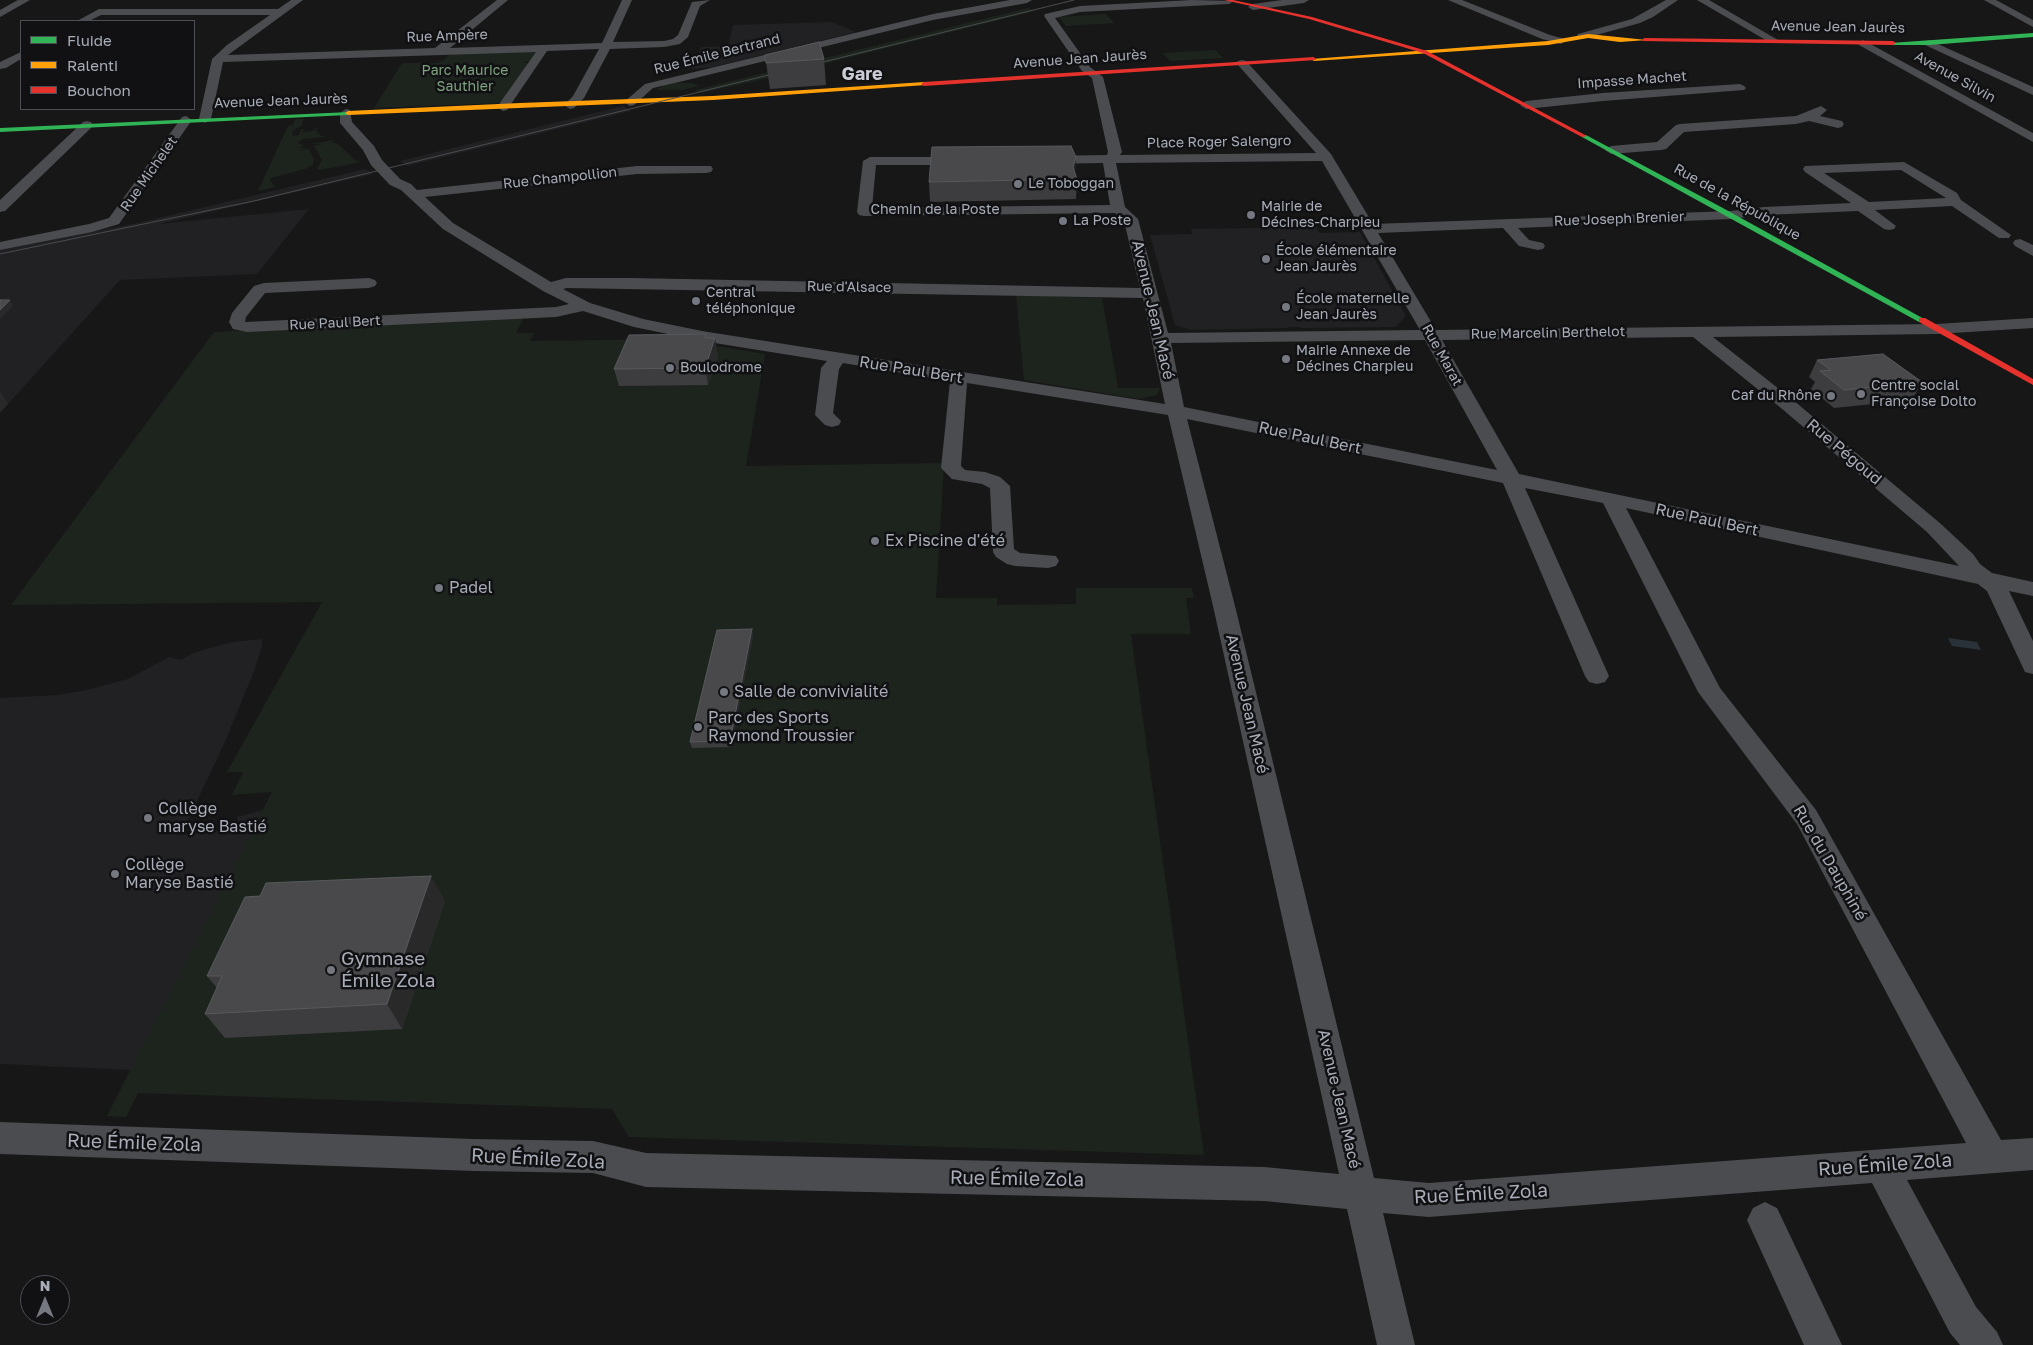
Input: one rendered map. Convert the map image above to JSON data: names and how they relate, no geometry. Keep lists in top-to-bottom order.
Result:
{
  "streets": {
    "main road": ["Avenue Jean Jaurès", "Rue de la République"],
    "street": [
      "Rue Ampère",
      "Rue Émile Bertrand",
      "Avenue Silvin",
      "Impasse Machet",
      "Place Roger Salengro",
      "Rue Michelet",
      "Rue Champollion",
      "Chemin de la Poste",
      "Rue Joseph Brenier",
      "Rue d'Alsace",
      "Avenue Jean Macé",
      "Rue Paul Bert",
      "Rue Marcelin Berthelot",
      "Rue Marat",
      "Rue Pégoud",
      "Rue du Dauphiné",
      "Rue Émile Zola"
    ]
  },
  "crossings": [
    ["Avenue Jean Jaurès", "Rue Émile Bertrand"],
    ["Avenue Jean Jaurès", "Avenue Silvin"],
    ["Avenue Jean Jaurès", "Rue Michelet"],
    ["Avenue Jean Jaurès", "Rue de la République"],
    ["Avenue Jean Jaurès", "Rue Paul Bert"],
    ["Avenue Jean Jaurès", "Rue Marat"],
    ["Impasse Machet", "Rue de la République"],
    ["Place Roger Salengro", "Rue Marat"],
    ["Rue Champollion", "Rue Paul Bert"],
    ["Rue de la République", "Rue Joseph Brenier"],
    ["Rue de la République", "Rue Marcelin Berthelot"],
    ["Chemin de la Poste", "Avenue Jean Macé"],
    ["Rue Joseph Brenier", "Rue Marat"],
    ["Rue d'Alsace", "Avenue Jean Macé"],
    ["Rue d'Alsace", "Rue Paul Bert"],
    ["Avenue Jean Macé", "Rue Paul Bert"],
    ["Avenue Jean Macé", "Rue Marcelin Berthelot"],
    ["Avenue Jean Macé", "Rue Émile Zola"],
    ["Rue Paul Bert", "Rue Marat"],
    ["Rue Paul Bert", "Rue Pégoud"],
    ["Rue Paul Bert", "Rue du Dauphiné"],
    ["Rue Marcelin Berthelot", "Rue Marat"],
    ["Rue Marcelin Berthelot", "Rue Pégoud"],
    ["Rue du Dauphiné", "Rue Émile Zola"]
  ],
  "districts": ["Gare"],
  "parks": ["Parc Maurice Sauthier"],
  "places": [
    "Le Toboggan",
    "Mairie de Décines-Charpieu",
    "La Poste",
    "École élémentaire Jean Jaurès",
    "Central téléphonique",
    "École maternelle Jean Jaurès",
    "Mairie Annexe de Décines Charpieu",
    "Boulodrome",
    "Centre social Françoise Dolto",
    "Caf du Rhône",
    "Ex Piscine d'été",
    "Padel",
    "Salle de convivialité",
    "Parc des Sports Raymond Troussier",
    "Collège maryse Bastié",
    "Collège Maryse Bastié",
    "Gymnase Émile Zola"
  ],
  "legend": ["Fluide", "Ralenti", "Bouchon"],
  "north": "top"
}
